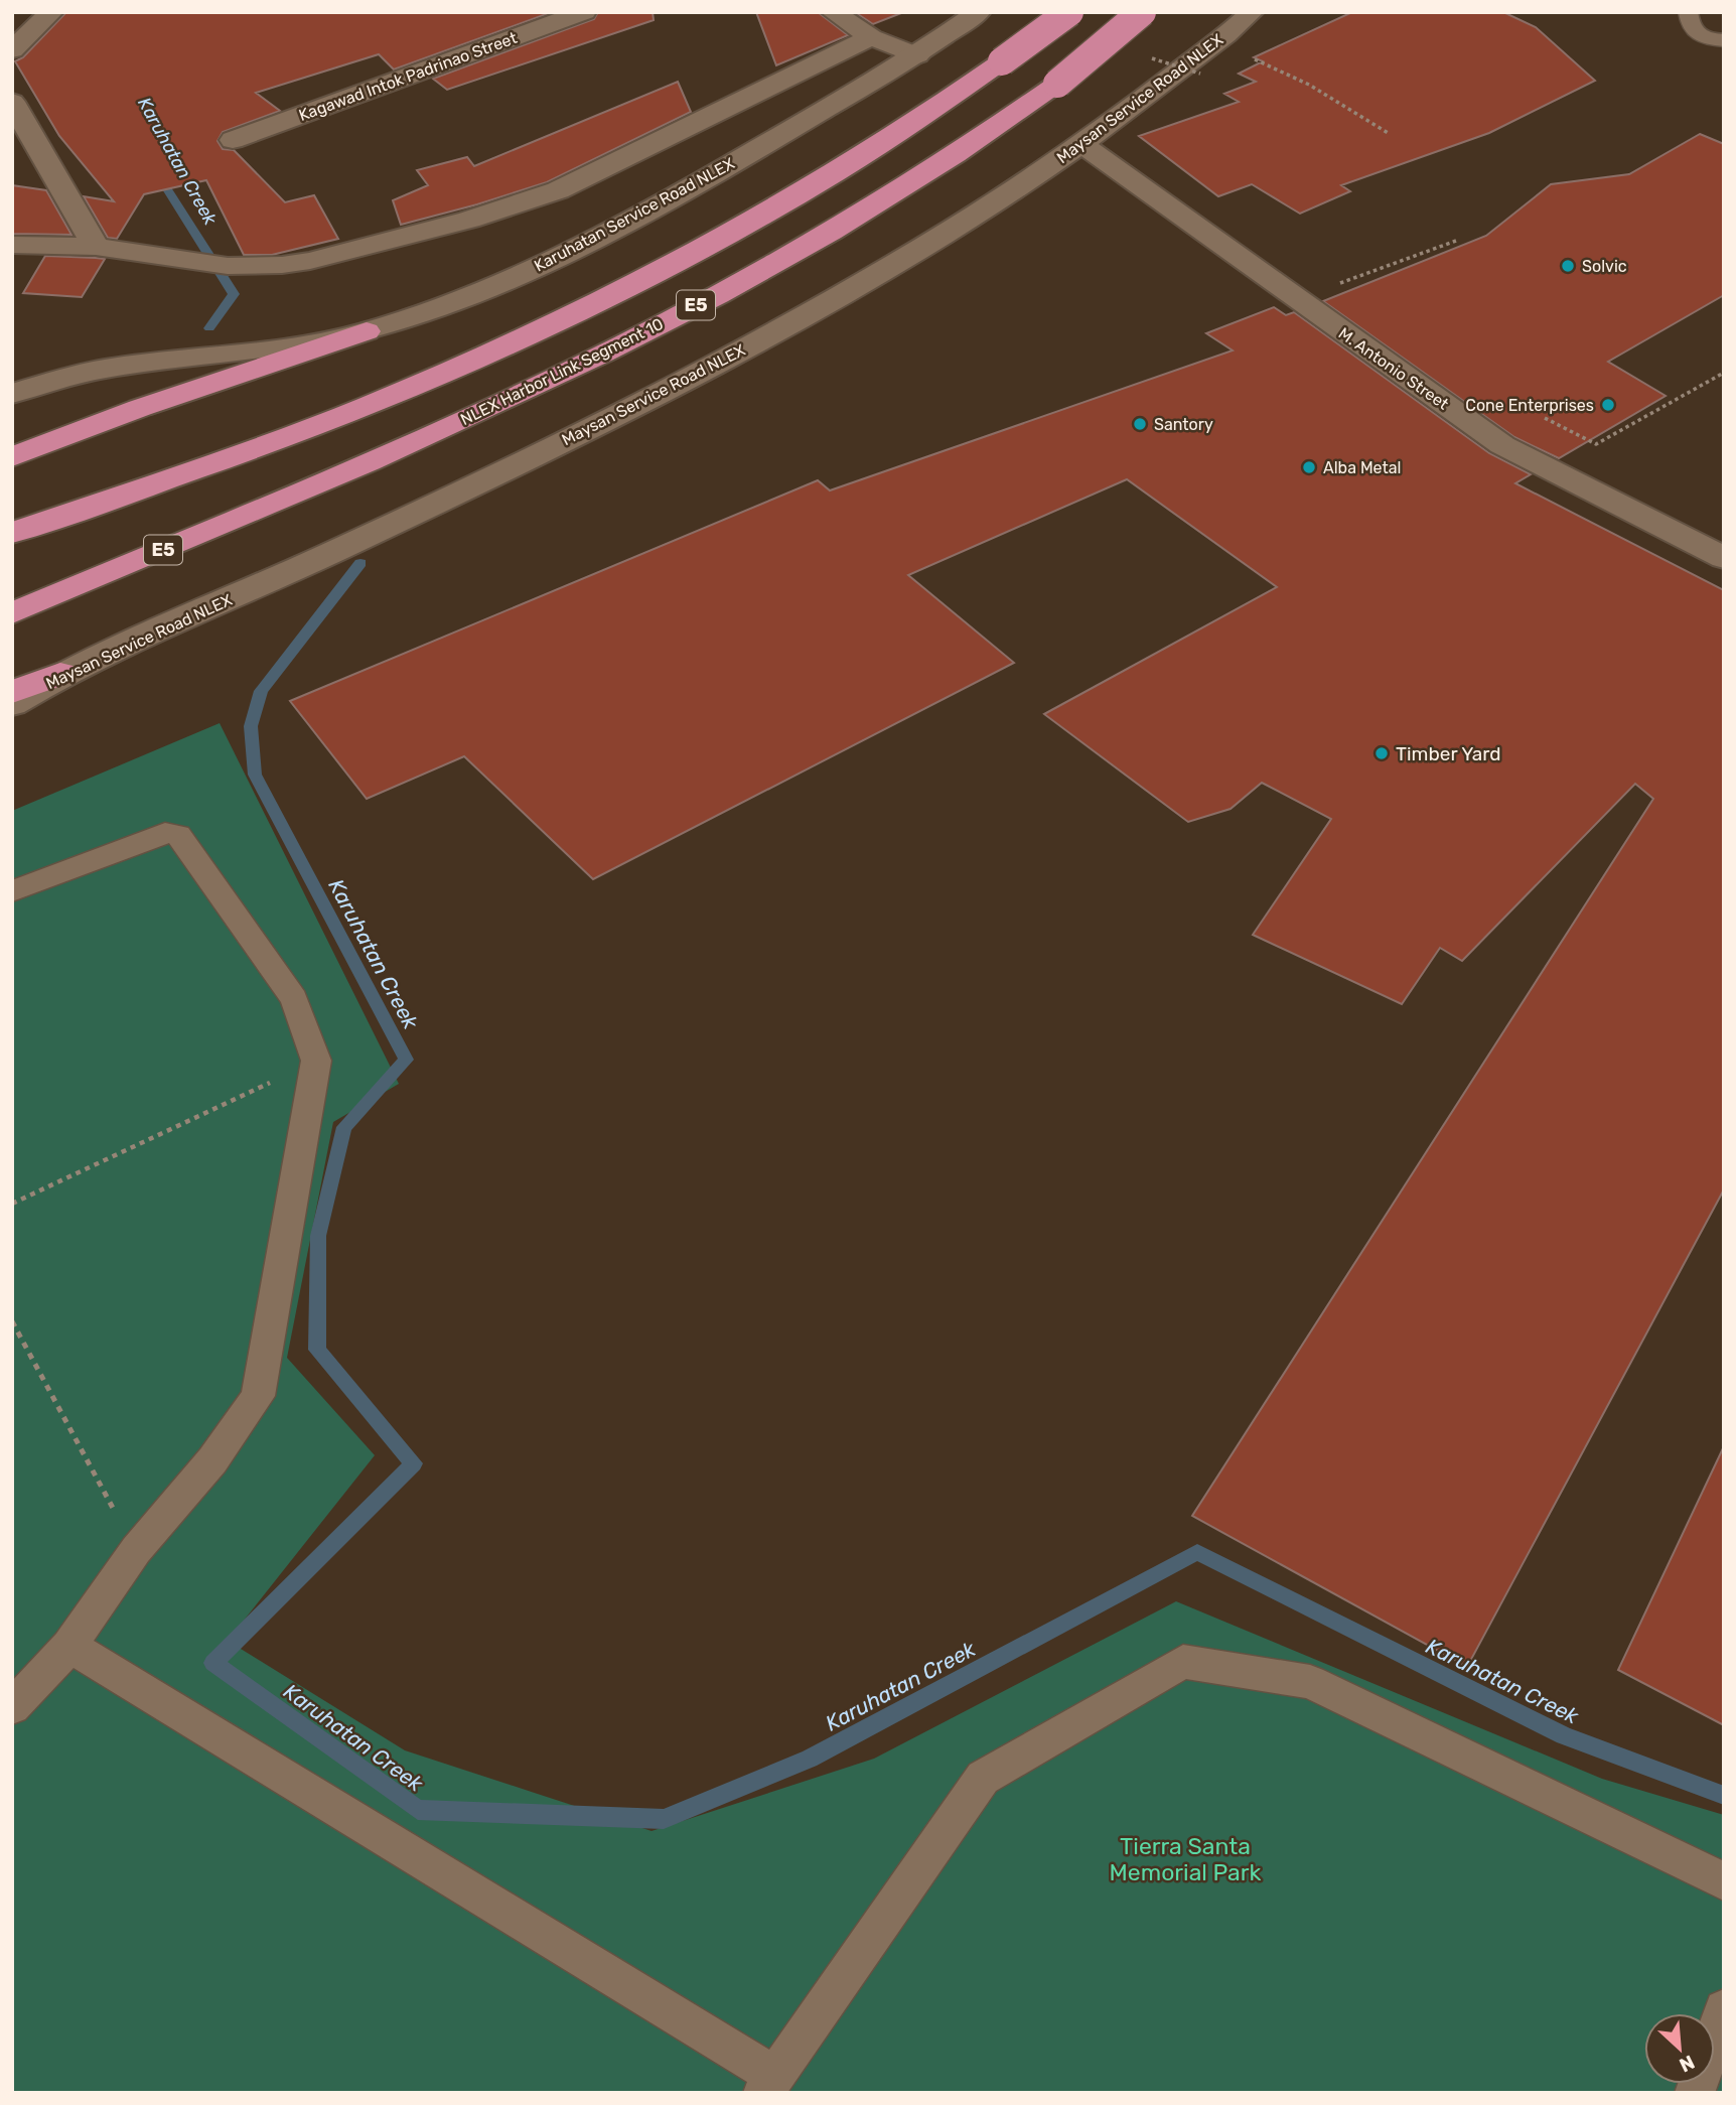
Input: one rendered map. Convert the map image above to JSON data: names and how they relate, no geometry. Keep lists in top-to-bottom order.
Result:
{
  "streets": {
    "highway": ["E5", "NLEX Harbor Link Segment 10"],
    "street": [
      "Kagawad Intok Padrinao Street",
      "Maysan Service Road NLEX",
      "Karuhatan Service Road NLEX",
      "M. Antonio Street"
    ]
  },
  "crossings": [
    ["Maysan Service Road NLEX", "M. Antonio Street"]
  ],
  "water": ["Karuhatan Creek"],
  "parks": ["Tierra Santa Memorial Park"],
  "places": [
    "Solvic",
    "Cone Enterprises",
    "Santory",
    "Alba Metal",
    "Timber Yard"
  ],
  "north": "bottom right"
}
